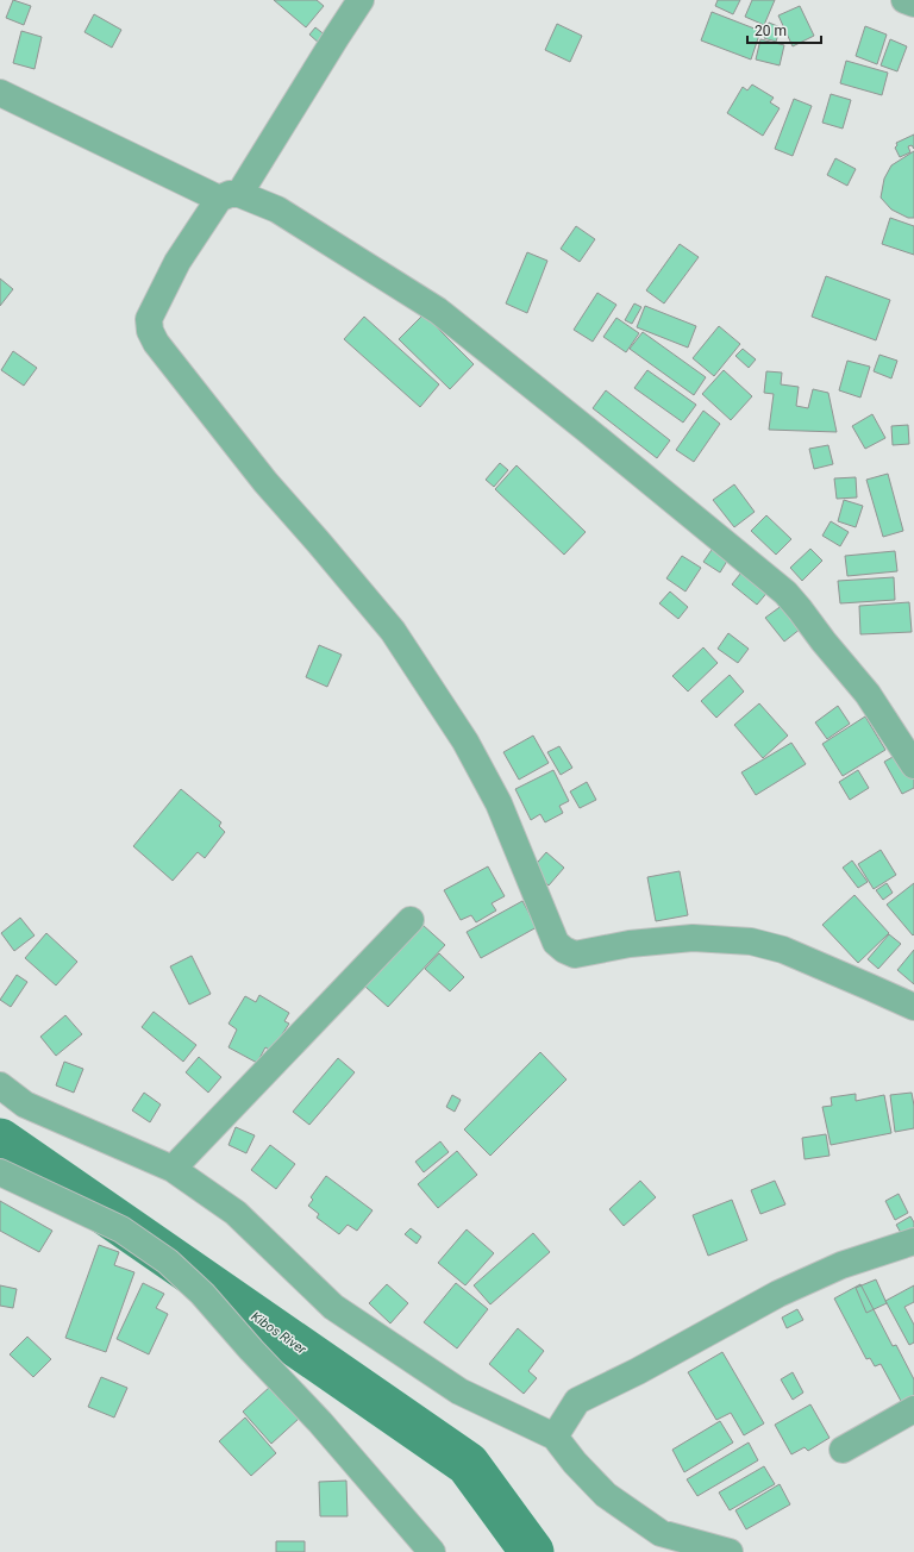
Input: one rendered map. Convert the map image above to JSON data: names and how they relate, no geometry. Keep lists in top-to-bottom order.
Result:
{
  "water": ["Kibos River"],
  "scale_bar": "20 m"
}
